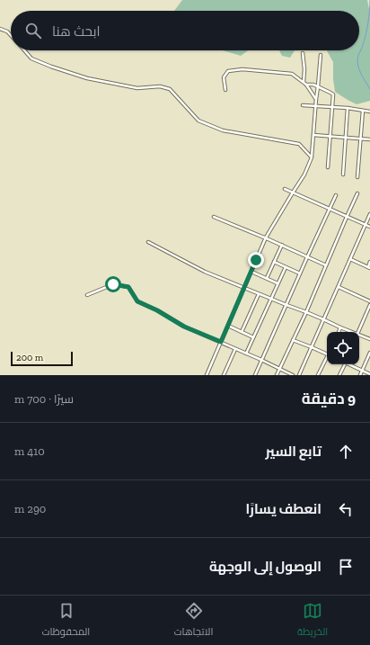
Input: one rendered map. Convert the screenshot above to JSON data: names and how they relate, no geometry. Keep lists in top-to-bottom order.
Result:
{
  "scale_bar": "200 m",
  "page": {
    "search": "ابحث هنا",
    "scale": "200 m",
    "heading": ["9 دقيقة", "سيرًا · 700 m"],
    "list": [
      ["تابع السير", "410 m"],
      ["انعطف يسارًا", "290 m"],
      "الوصول إلى الوجهة"
    ],
    "nav": ["الخريطة", "الاتجاهات", "المحفوظات"]
  }
}
